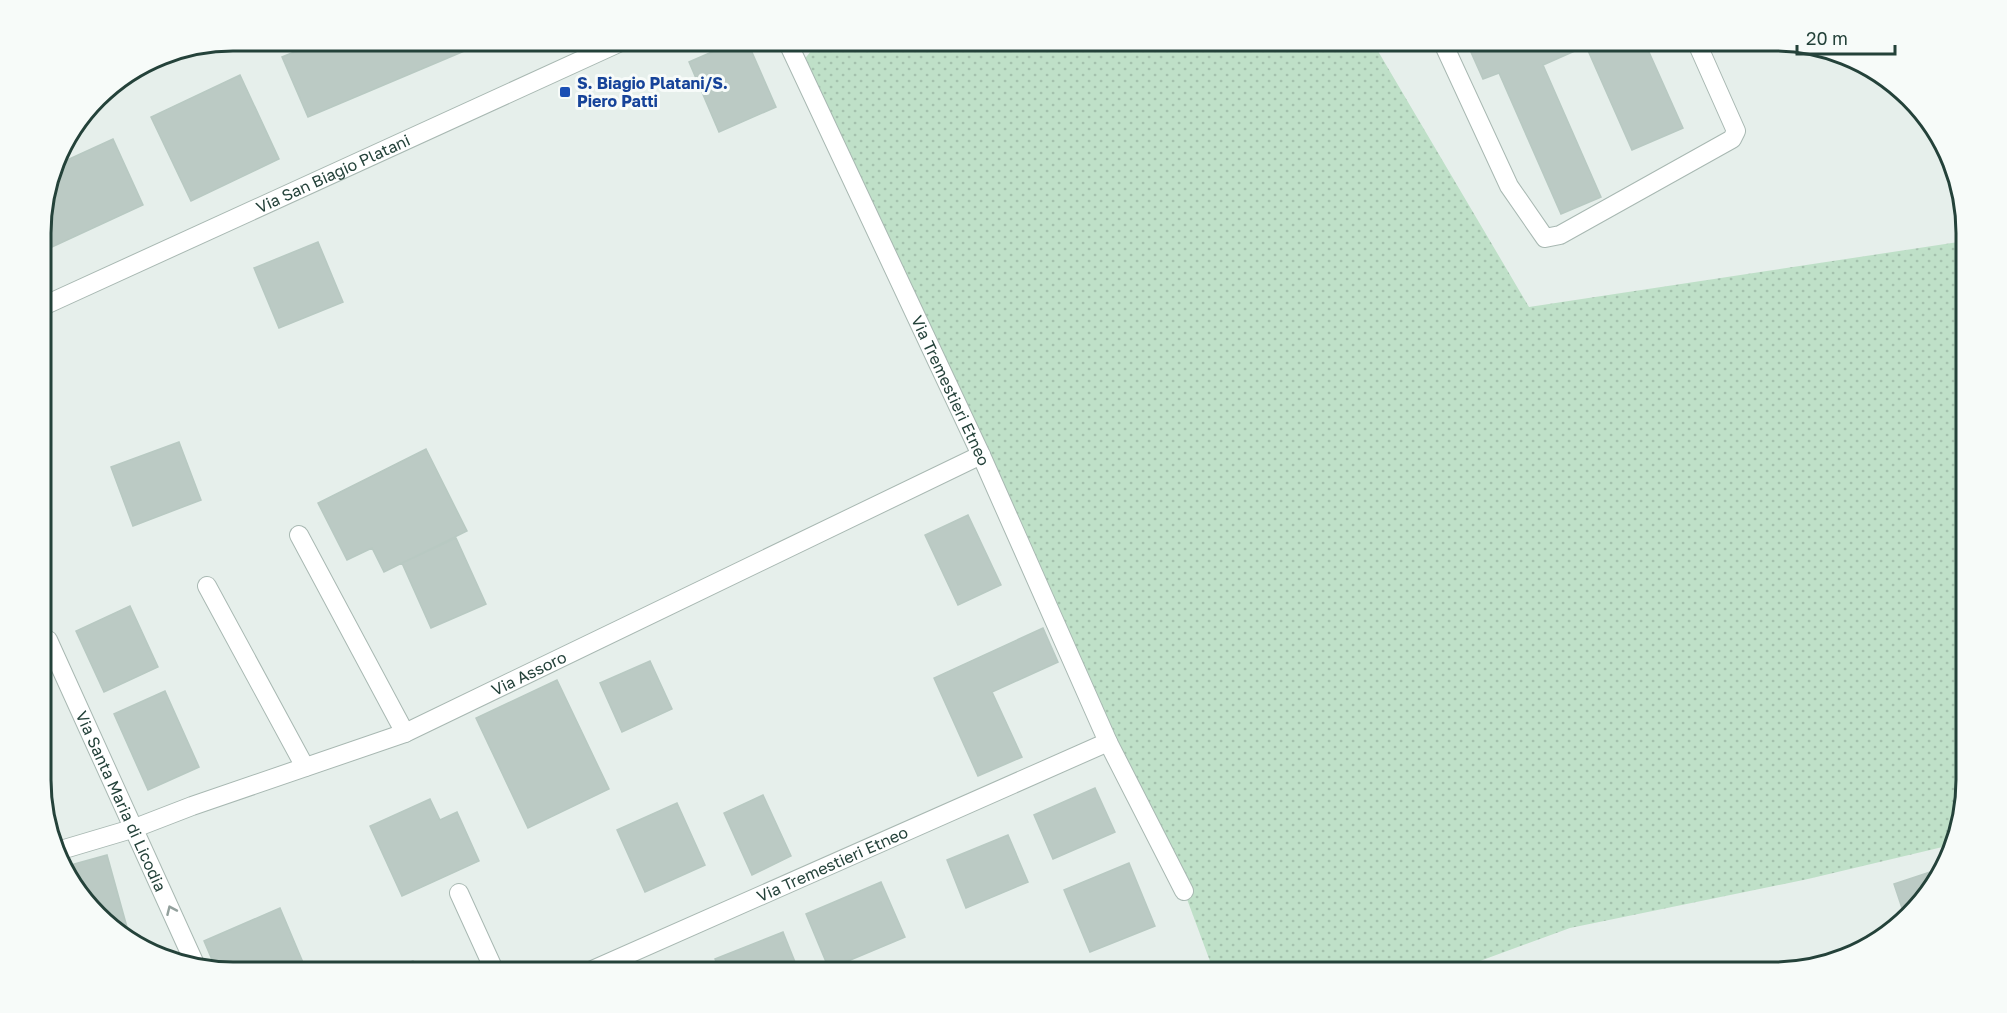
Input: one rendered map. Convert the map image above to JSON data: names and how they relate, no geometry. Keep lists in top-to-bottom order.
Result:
{
  "streets": {
    "street": [
      "Via San Biagio Platani",
      "Via Tremestieri Etneo",
      "Via Assoro",
      "Via Santa Maria di Licodia"
    ]
  },
  "crossings": [
    ["Via Tremestieri Etneo", "Via Assoro"],
    ["Via Assoro", "Via Santa Maria di Licodia"]
  ],
  "one_way": ["Via Santa Maria di Licodia"],
  "places": {
    "transit": ["S. Biagio Platani/S. Piero Patti"]
  },
  "scale_bar": "20 m"
}
